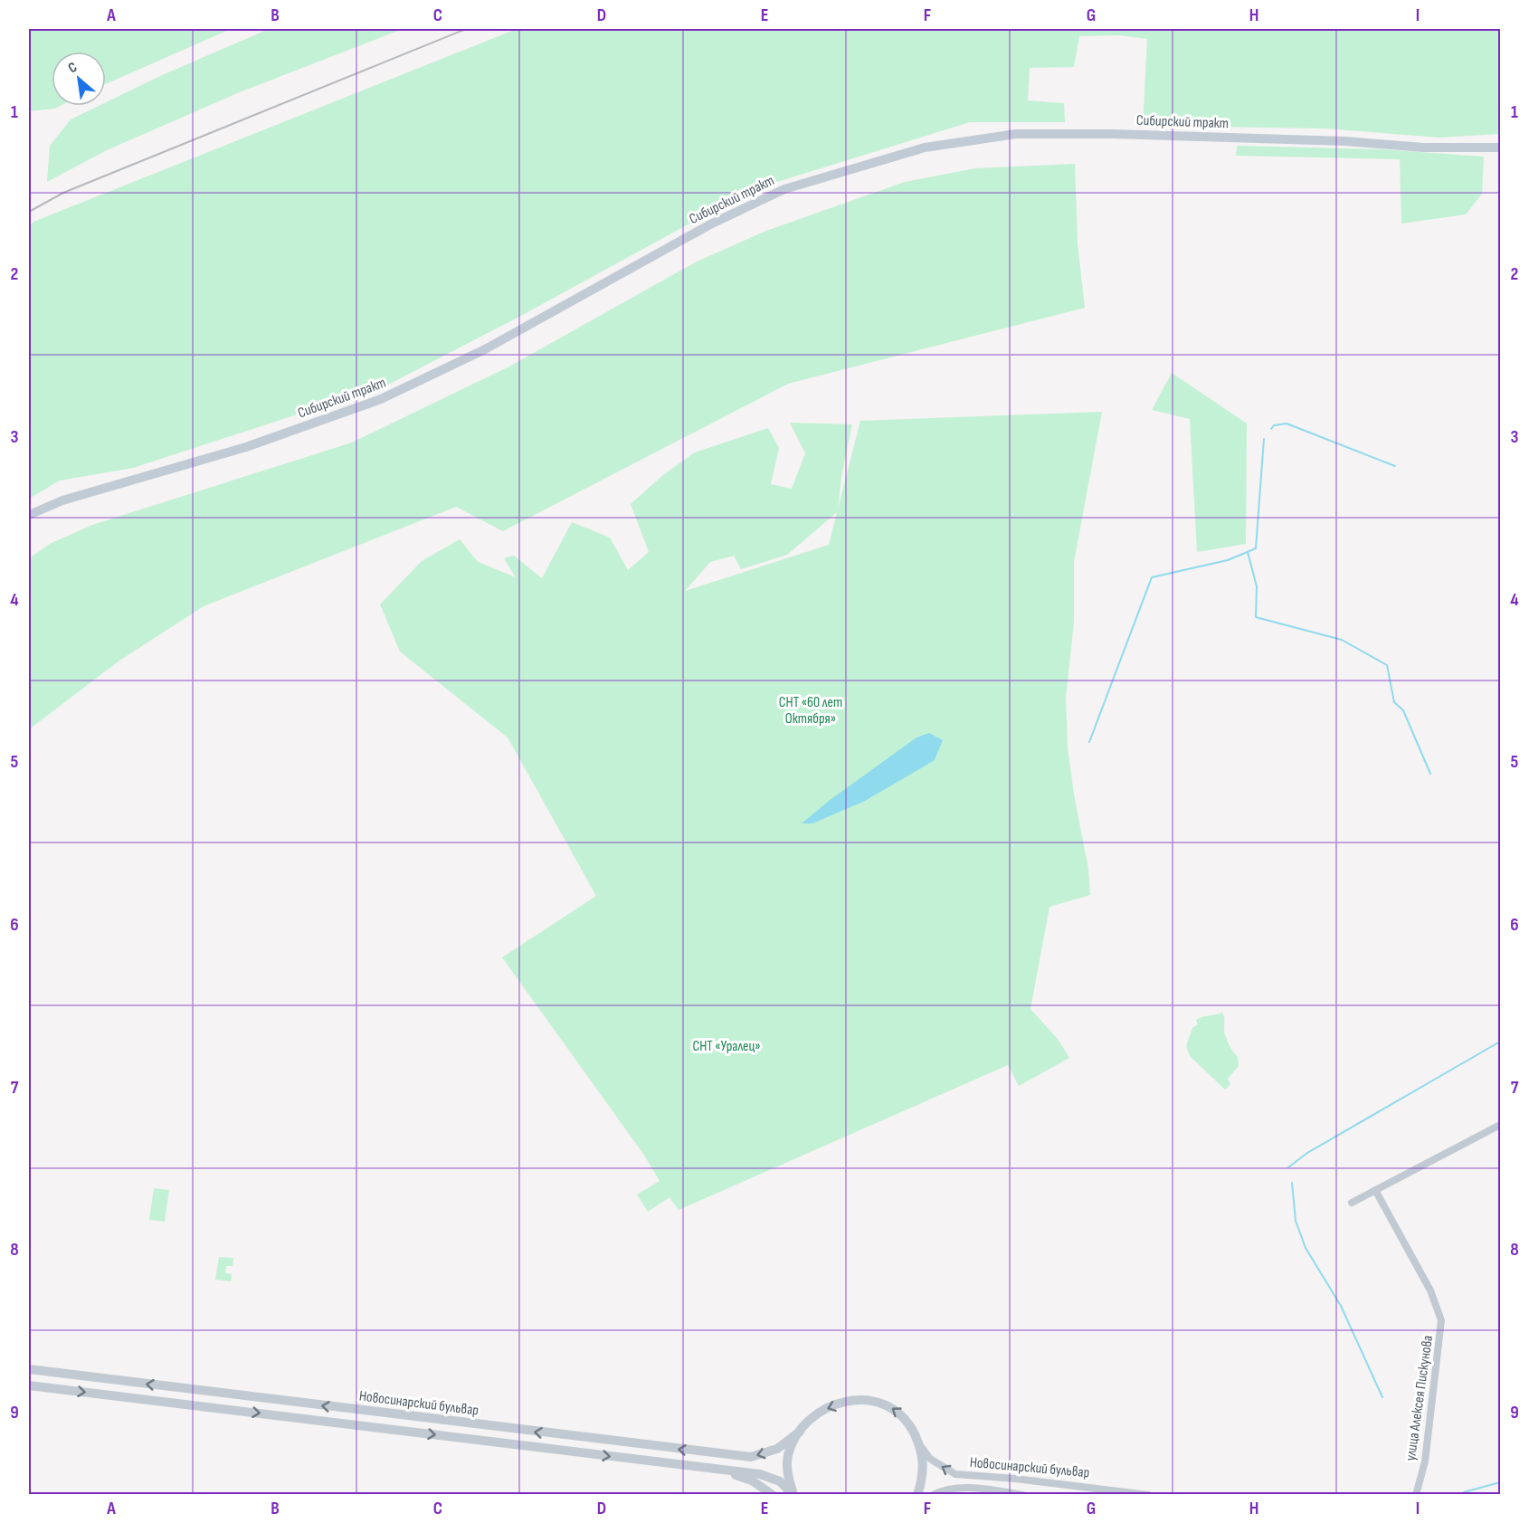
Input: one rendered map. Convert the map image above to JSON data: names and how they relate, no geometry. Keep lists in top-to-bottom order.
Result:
{
  "streets": {
    "main road": ["Сибирский тракт"],
    "street": ["улица Алексея Пискунова", "Новосинарский бульвар"]
  },
  "parks": ["СНТ «60 лет Октября»", "СНТ «Уралец»"],
  "north": "top left",
  "grid": {
    "columns": [
      "A",
      "B",
      "C",
      "D",
      "E",
      "F",
      "G",
      "H",
      "I"
    ],
    "rows": [
      "1",
      "2",
      "3",
      "4",
      "5",
      "6",
      "7",
      "8",
      "9"
    ]
  }
}
